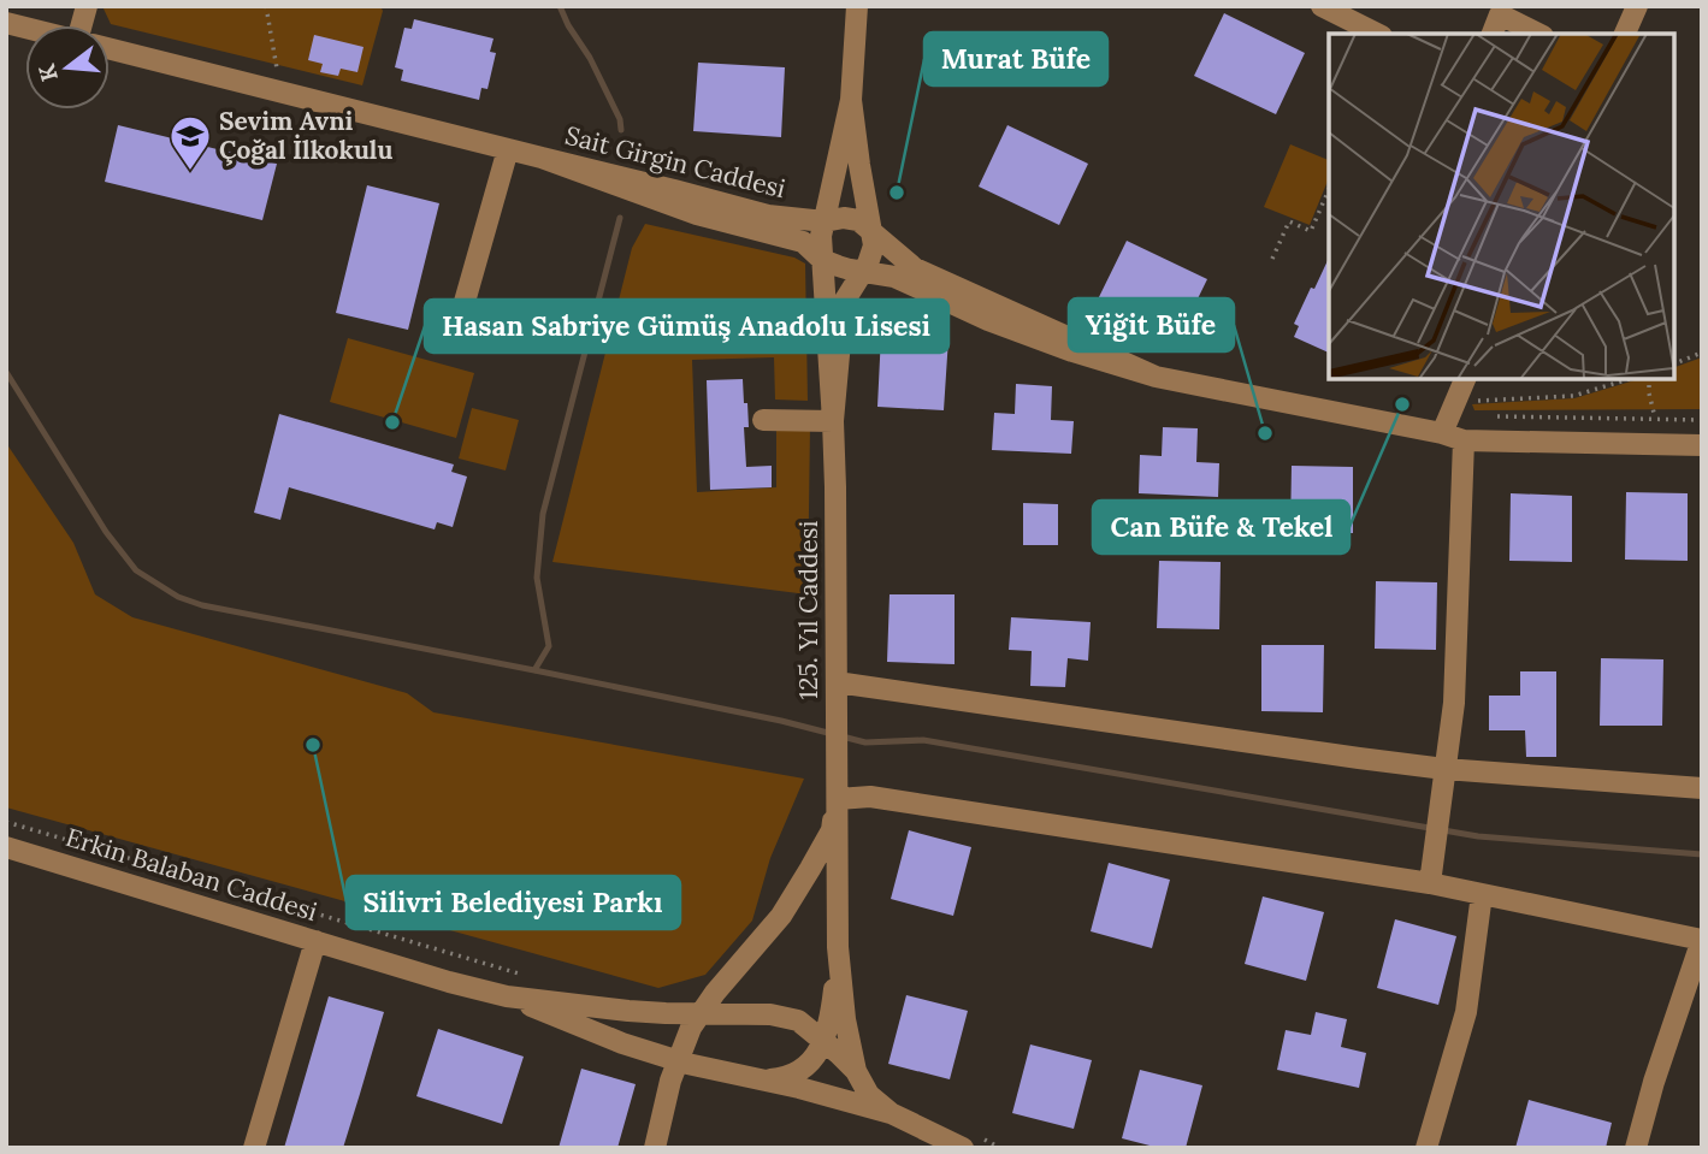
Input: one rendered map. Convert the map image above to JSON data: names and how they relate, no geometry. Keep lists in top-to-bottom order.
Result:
{
  "streets": {
    "street": ["Sait Girgin Caddesi", "125. Yıl Caddesi", "Erkin Balaban Caddesi"]
  },
  "crossings": [
    ["Sait Girgin Caddesi", "125. Yıl Caddesi"]
  ],
  "places": {
    "school or university": ["Sevim Avni Çoğal İlkokulu"],
    "other": [
      "Murat Büfe",
      "Can Büfe & Tekel",
      "Hasan Sabriye Gümüş Anadolu Lisesi",
      "Yiğit Büfe",
      "Silivri Belediyesi Parkı"
    ]
  },
  "north": "left"
}
